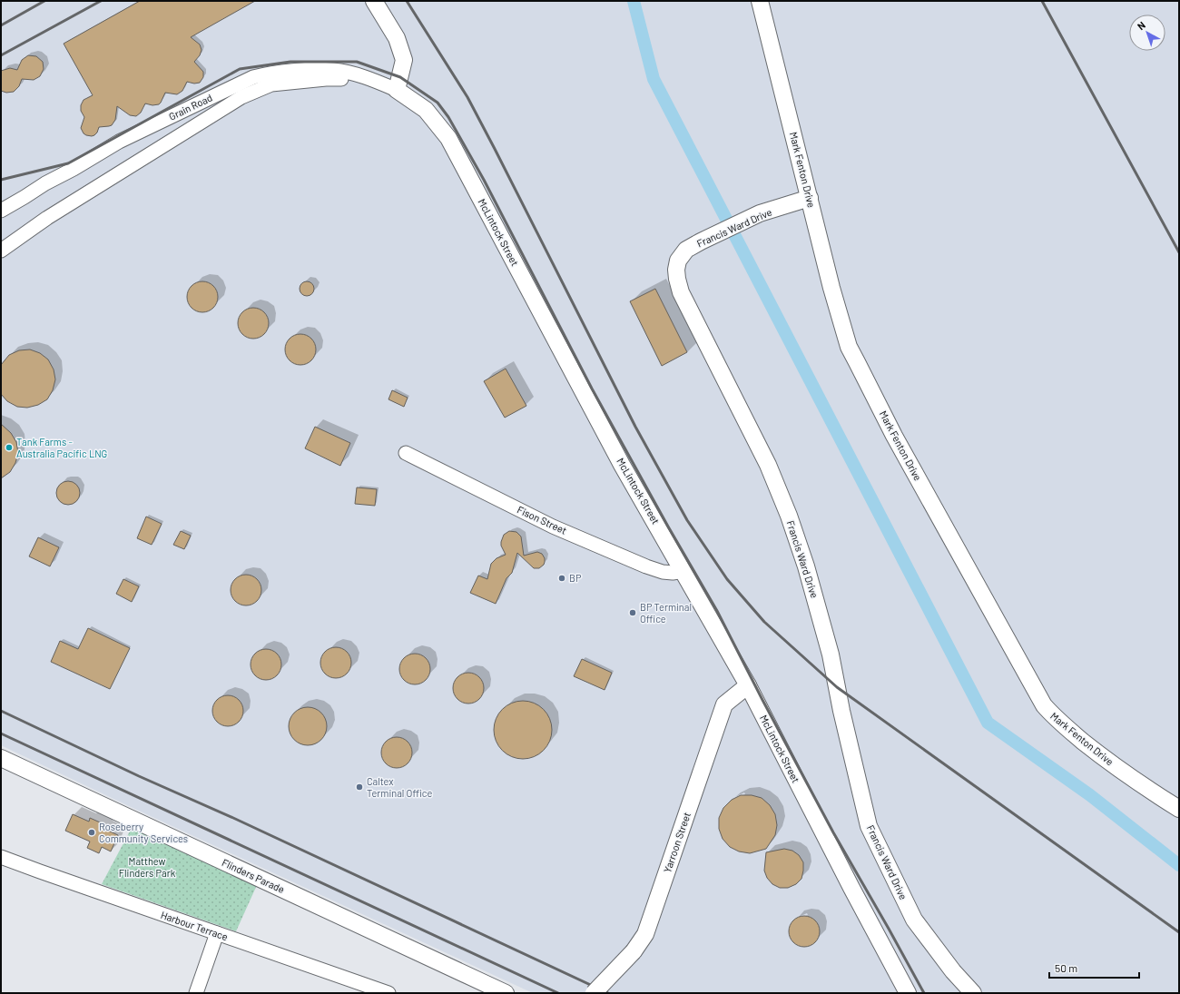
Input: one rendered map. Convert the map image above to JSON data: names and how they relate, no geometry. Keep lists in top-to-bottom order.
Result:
{
  "streets": {
    "street": [
      "Grain Road",
      "Mark Fenton Drive",
      "Francis Ward Drive",
      "McLintock Street",
      "Fison Street",
      "Yarroon Street",
      "Flinders Parade",
      "Harbour Terrace"
    ]
  },
  "crossings": [
    ["Grain Road", "McLintock Street"],
    ["Mark Fenton Drive", "Francis Ward Drive"],
    ["McLintock Street", "Fison Street"],
    ["McLintock Street", "Yarroon Street"]
  ],
  "parks": ["Matthew Flinders Park"],
  "places": [
    "Tank Farms - Australia Pacific LNG",
    "BP",
    "BP Terminal Office",
    "Caltex Terminal Office",
    "Roseberry Community Services"
  ],
  "scale_bar": "50 m",
  "north": "top left"
}
